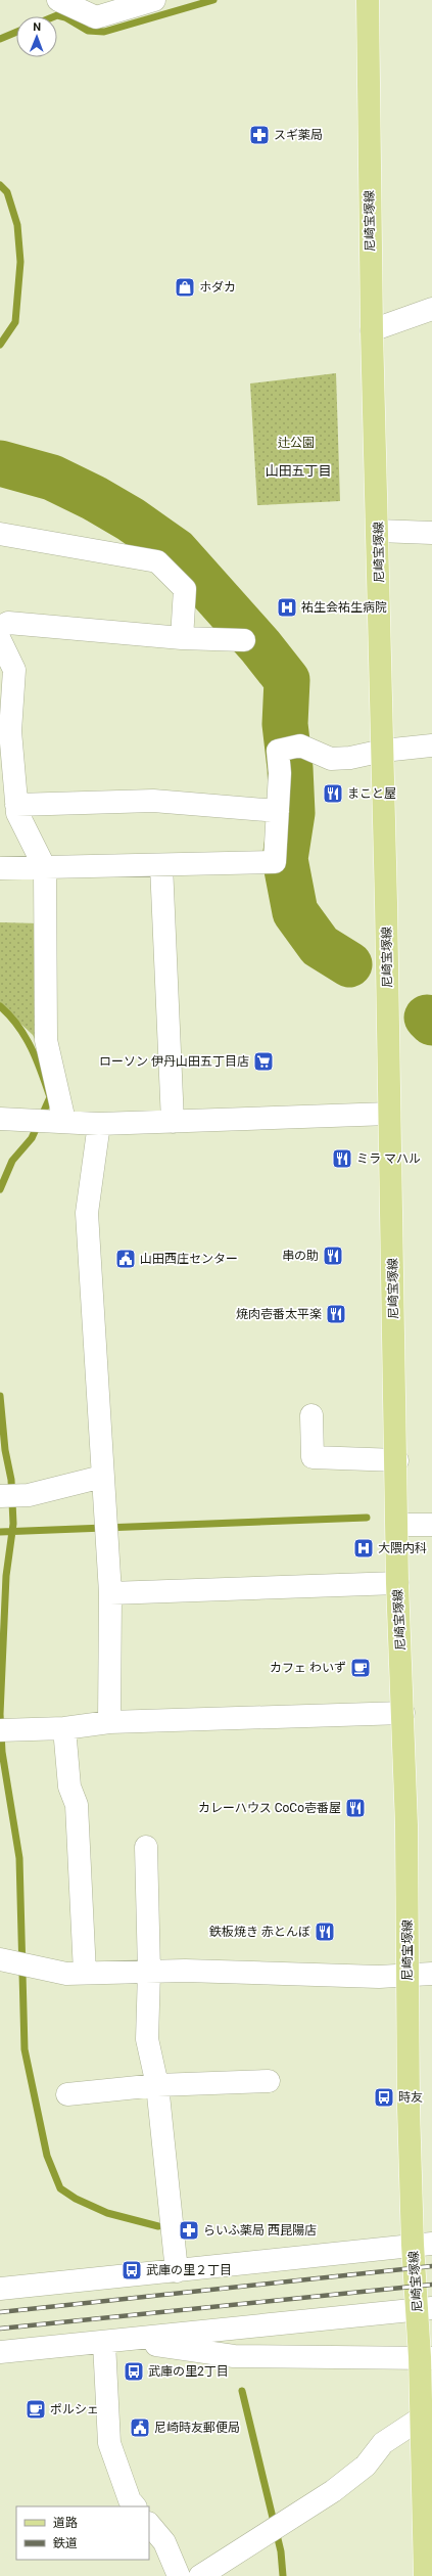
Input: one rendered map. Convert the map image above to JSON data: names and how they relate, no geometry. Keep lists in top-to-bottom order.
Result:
{
  "streets": {
    "main road": ["尼崎宝塚線"]
  },
  "districts": ["山田五丁目"],
  "parks": ["辻公園"],
  "places": {
    "pharmacy": ["スギ薬局", "らいふ薬局 西昆陽店"],
    "shop": ["ホダカ"],
    "hospital": ["祐生会祐生病院", "大隈内科"],
    "restaurant": [
      "まこと屋",
      "ミラ マハル",
      "串の助",
      "焼肉壱番太平楽",
      "カレーハウス CoCo壱番屋",
      "鉄板焼き 赤とんぼ"
    ],
    "supermarket": ["ローソン 伊丹山田五丁目店"],
    "public building": ["山田西庄センター", "尼崎時友郵便局"],
    "cafe": ["カフェ わいず", "ポルシェ"],
    "bus stop": ["時友", "武庫の里２丁目", "武庫の里2丁目"]
  },
  "legend": ["道路", "鉄道"],
  "north": "top"
}
